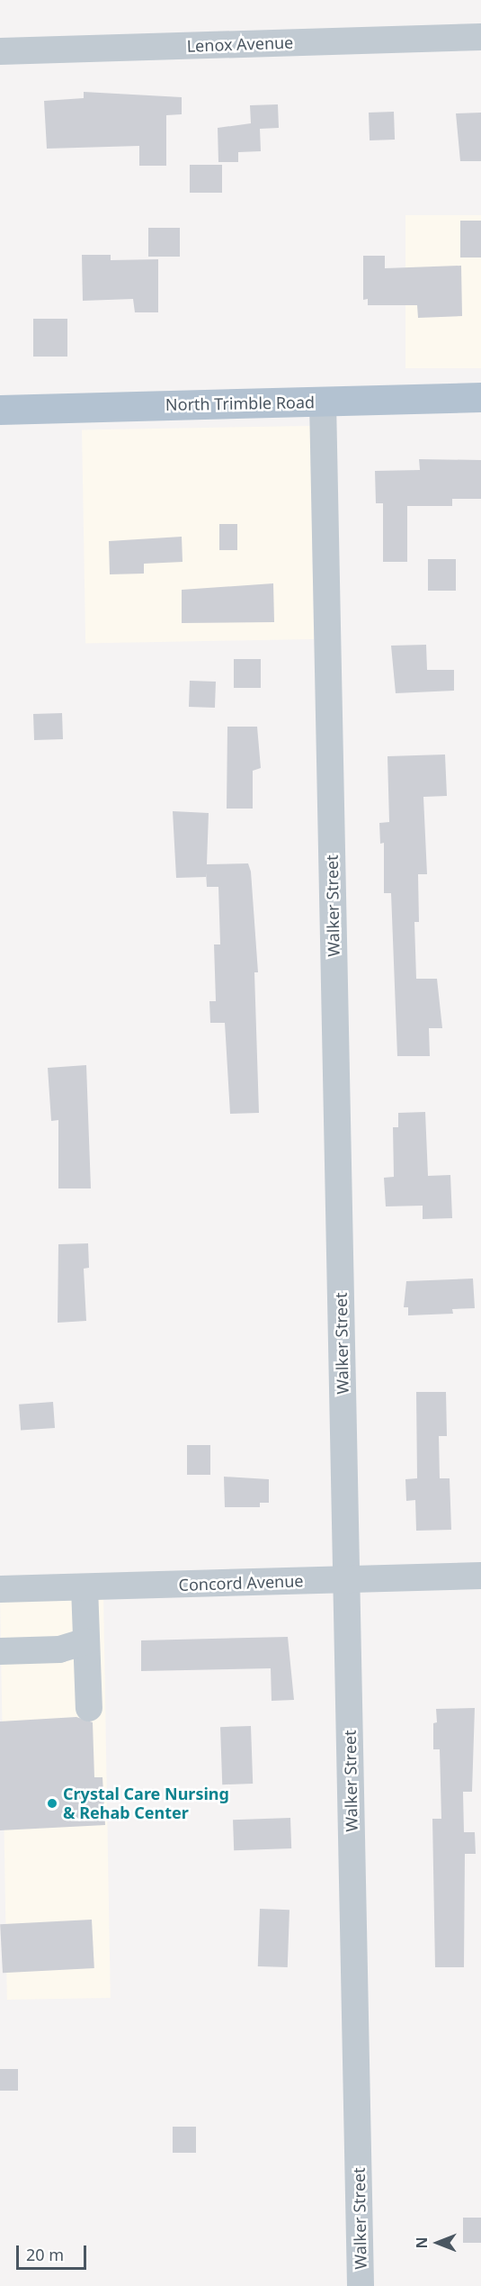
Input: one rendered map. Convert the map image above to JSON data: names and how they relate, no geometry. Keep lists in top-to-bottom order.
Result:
{
  "streets": {
    "main road": ["North Trimble Road"],
    "street": ["Lenox Avenue", "Walker Street", "Concord Avenue"]
  },
  "crossings": [
    ["North Trimble Road", "Walker Street"],
    ["Walker Street", "Concord Avenue"]
  ],
  "places": ["Crystal Care Nursing & Rehab Center"],
  "scale_bar": "20 m",
  "north": "left"
}
